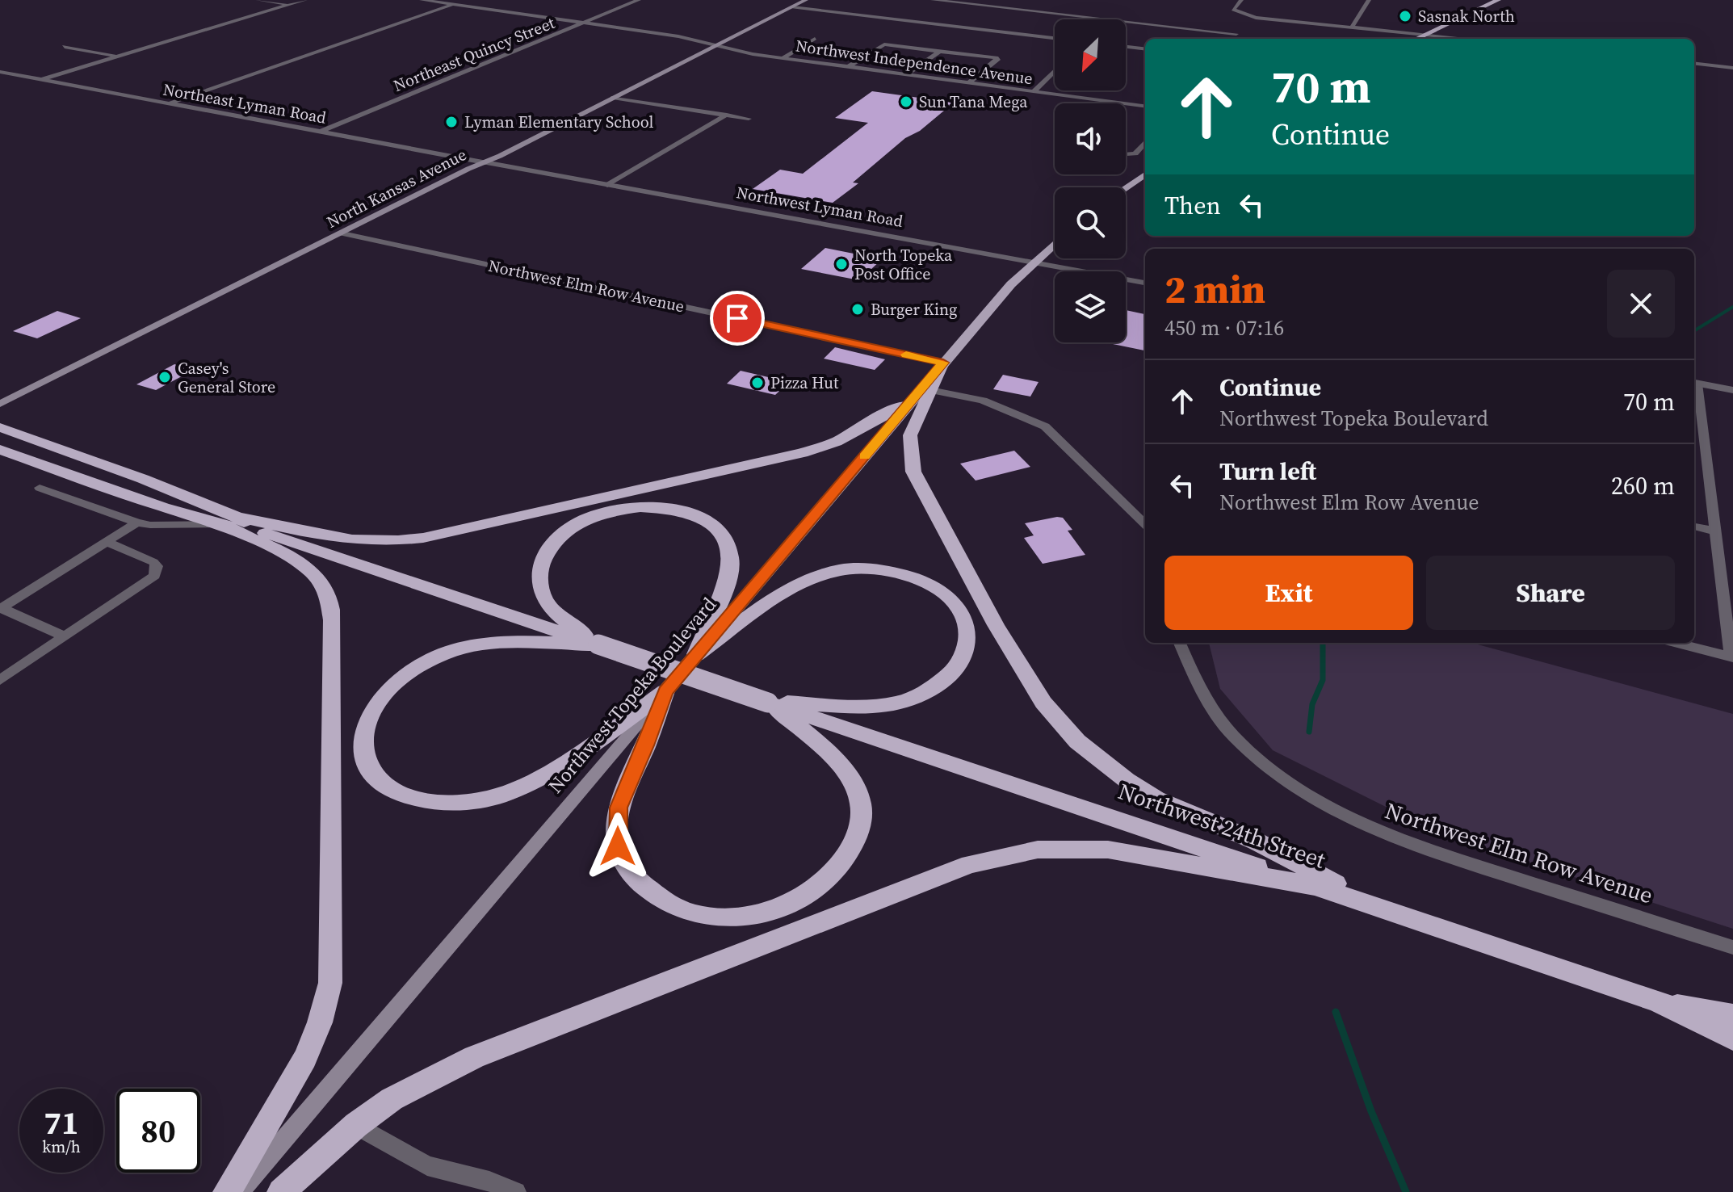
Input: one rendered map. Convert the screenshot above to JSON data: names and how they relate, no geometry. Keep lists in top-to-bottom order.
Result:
{
  "streets": {
    "highway": ["Northwest 24th Street"],
    "main road": ["North Kansas Avenue", "Northwest Topeka Boulevard"],
    "street": [
      "Northeast Quincy Street",
      "Northwest Independence Avenue",
      "Northeast Lyman Road",
      "Northwest Lyman Road",
      "Northwest Elm Row Avenue"
    ]
  },
  "crossings": [
    ["Northeast Quincy Street", "Northwest Independence Avenue"],
    ["Northeast Quincy Street", "Northeast Lyman Road"],
    ["Northwest Independence Avenue", "North Kansas Avenue"],
    ["Northeast Lyman Road", "North Kansas Avenue"],
    ["Northeast Lyman Road", "Northwest Lyman Road"],
    ["North Kansas Avenue", "Northwest Lyman Road"],
    ["North Kansas Avenue", "Northwest Elm Row Avenue"]
  ],
  "places": [
    "Sasnak North",
    "Sun Tana Mega",
    "Lyman Elementary School",
    "North Topeka Post Office",
    "Burger King",
    "Casey's General Store",
    "Pizza Hut"
  ],
  "north": "bottom left",
  "page": {
    "turn": ["70 m", "Continue"],
    "then": "Then",
    "heading": ["2 min", "450 m · 07:16"],
    "list": [
      {
        "name": "Continue",
        "note": "Northwest Topeka Boulevard",
        "value": "70 m"
      },
      {
        "name": "Turn left",
        "note": "Northwest Elm Row Avenue",
        "value": "260 m"
      }
    ],
    "buttons": ["Exit", "Share"],
    "speed": "71 km/h",
    "limit": "80"
  }
}
